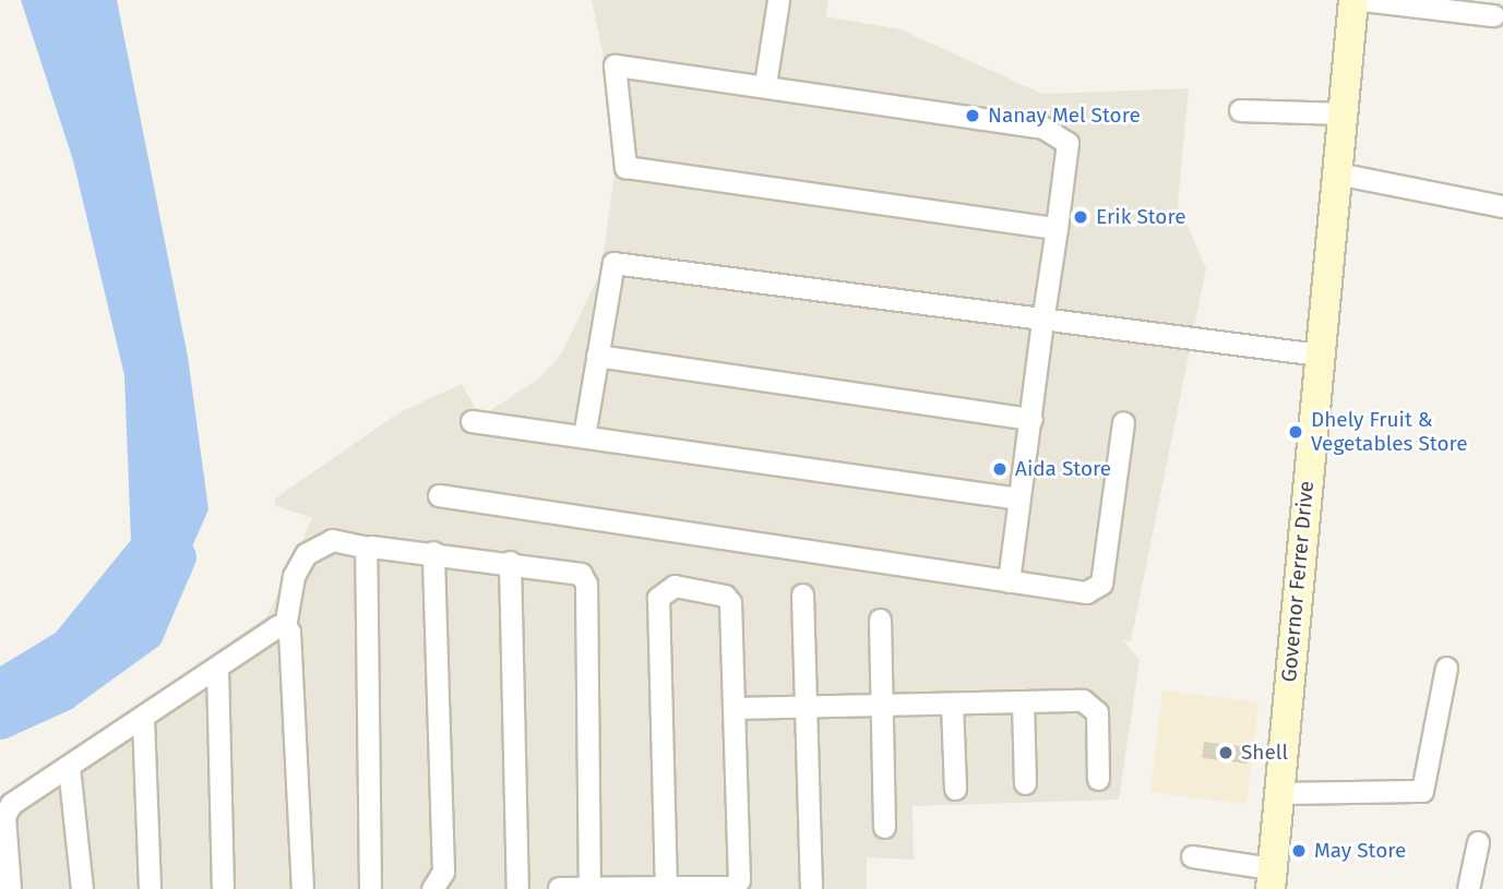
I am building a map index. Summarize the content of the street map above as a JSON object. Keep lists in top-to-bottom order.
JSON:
{
  "streets": {
    "main road": ["Governor Ferrer Drive"]
  },
  "places": [
    "Nanay Mel Store",
    "Erik Store",
    "Dhely Fruit & Vegetables Store",
    "Aida Store",
    "Shell",
    "May Store"
  ]
}
